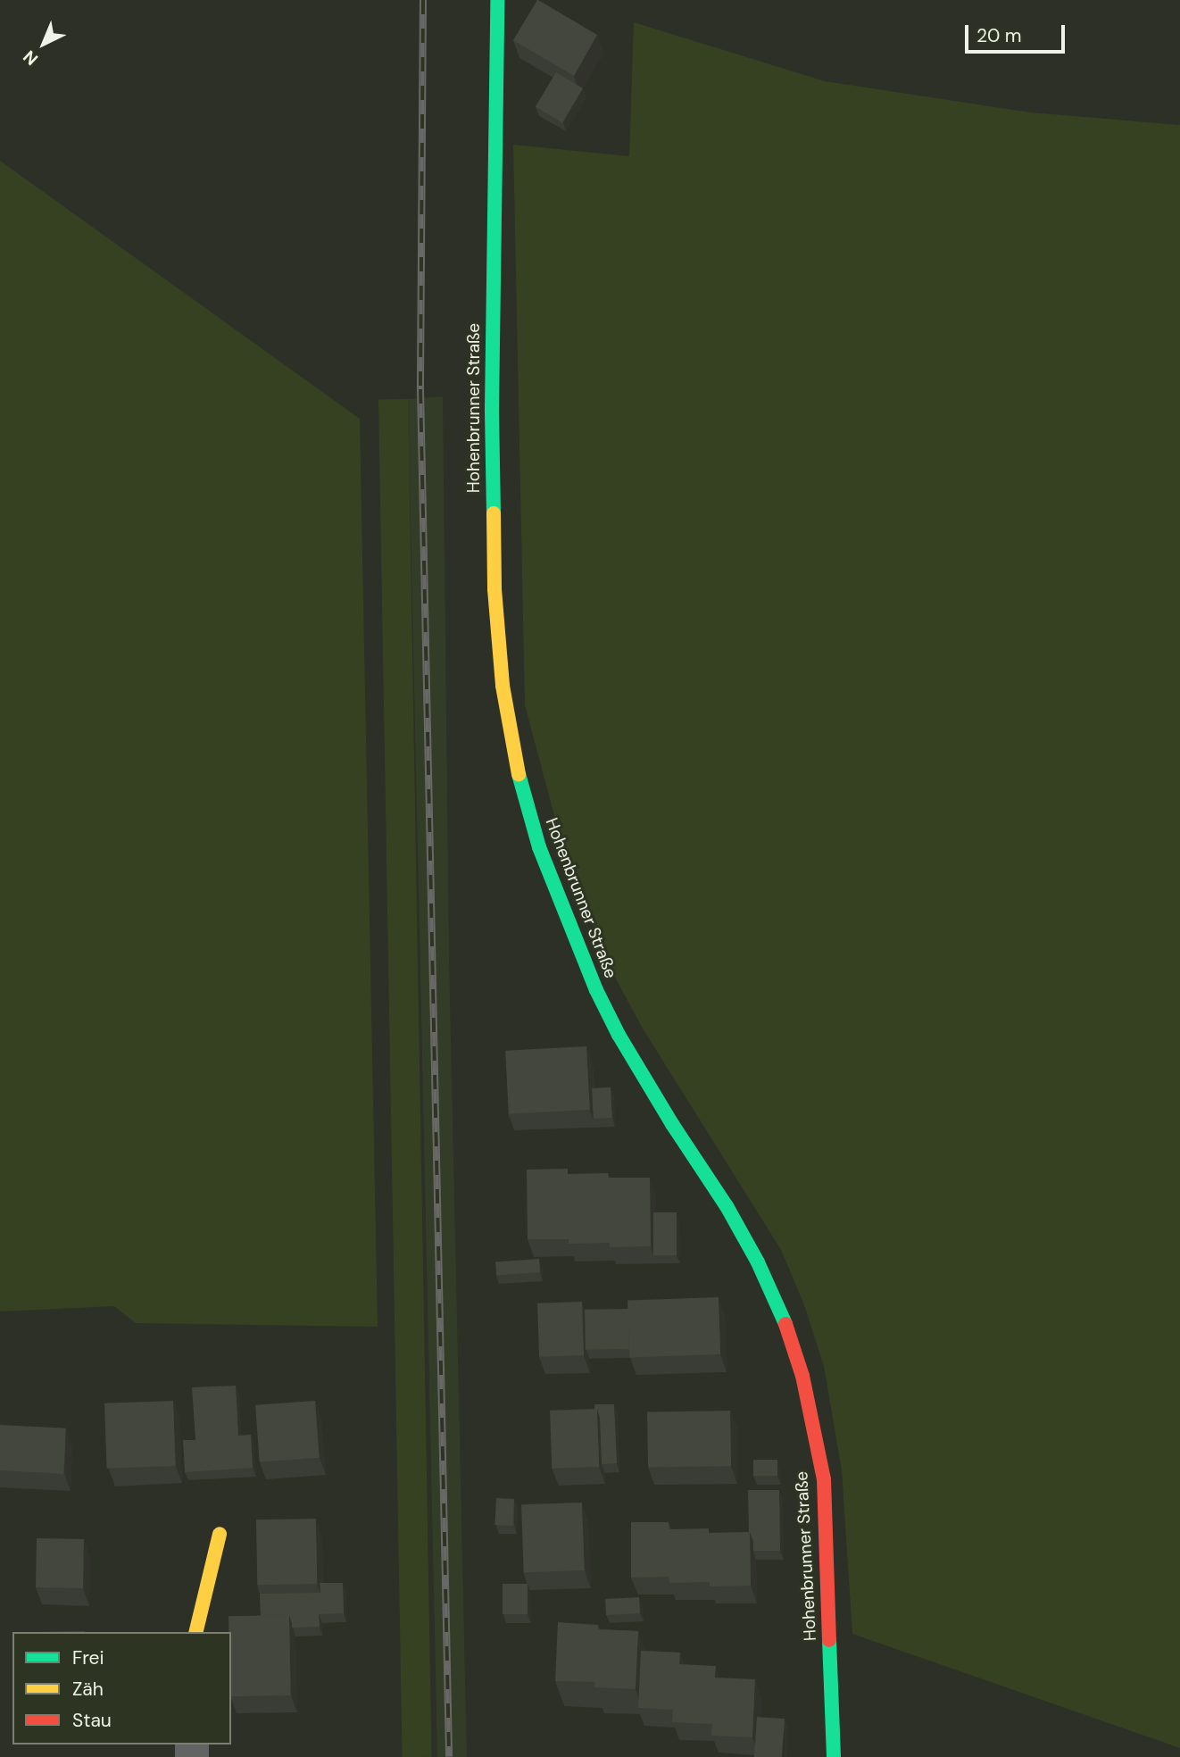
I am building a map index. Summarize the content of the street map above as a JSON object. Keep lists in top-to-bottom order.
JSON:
{
  "streets": {
    "street": ["Hohenbrunner Straße"]
  },
  "legend": ["Frei", "Zäh", "Stau"],
  "scale_bar": "20 m",
  "north": "bottom left"
}
